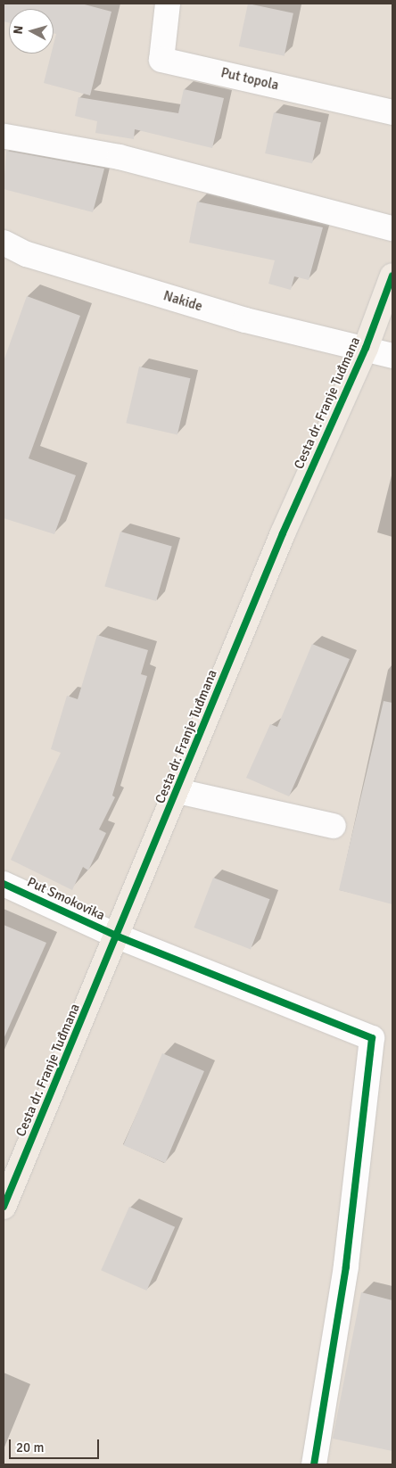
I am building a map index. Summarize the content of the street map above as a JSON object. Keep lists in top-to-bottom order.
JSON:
{
  "streets": {
    "main road": ["Cesta dr. Franje Tuđmana"],
    "street": ["Put topola", "Nakide", "Put Smokovika"]
  },
  "crossings": [
    ["Nakide", "Cesta dr. Franje Tuđmana"],
    ["Cesta dr. Franje Tuđmana", "Put Smokovika"]
  ],
  "scale_bar": "20 m",
  "north": "left"
}
